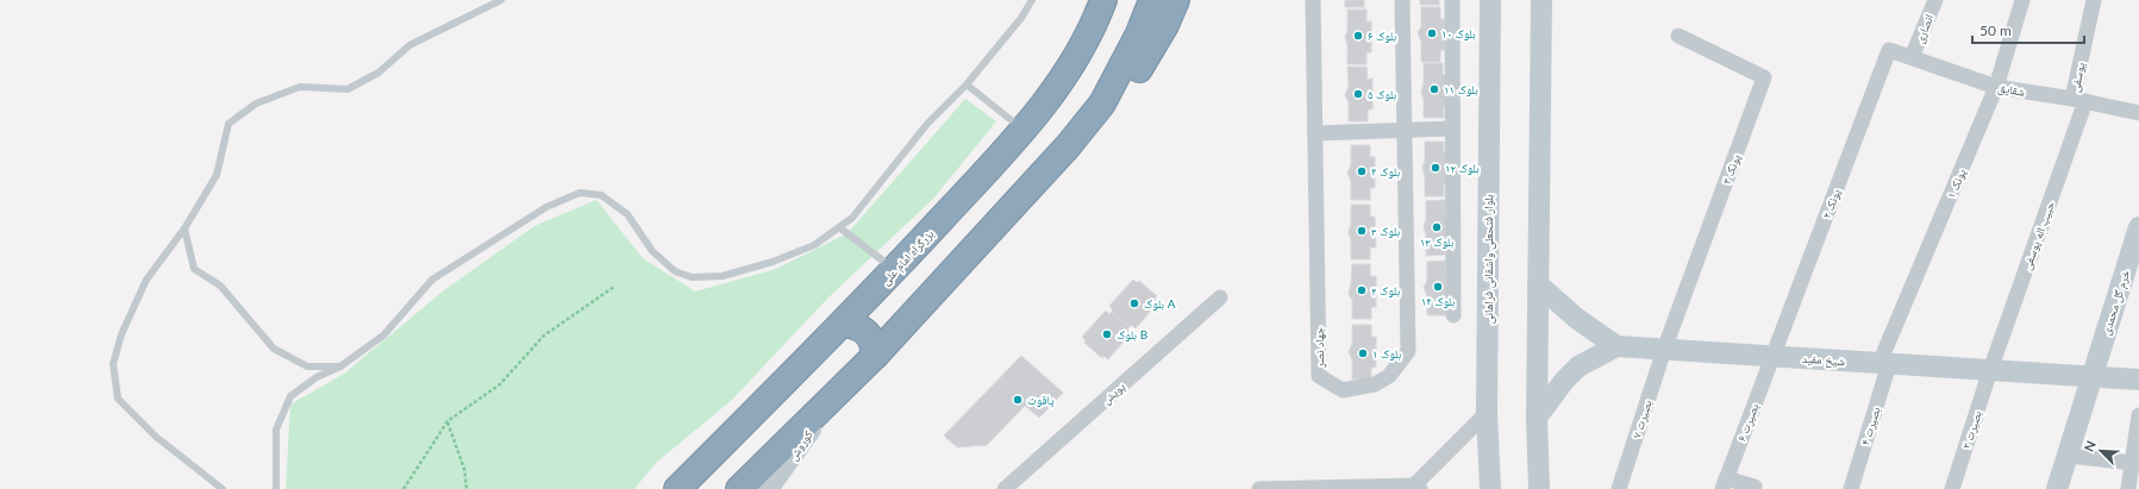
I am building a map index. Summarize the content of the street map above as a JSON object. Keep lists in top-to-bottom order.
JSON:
{
  "streets": {
    "highway": ["بزرگراه امام علی"],
    "main road": [
      "بلوار فتحعلی واشقانی فراهانی",
      "خرم گل محمدی",
      "شیخ مفید",
      "کوروش"
    ],
    "street": [
      "انصاری",
      "یوسفی",
      "شقایق",
      "پونک ۳",
      "پونک ۱",
      "پونک ۲",
      "حبیب اله یوسفی",
      "جهاد نصر",
      "پویش",
      "بصیرت ۷",
      "بصیرت ۶",
      "بصیرت ۴",
      "بصیرت ۲"
    ]
  },
  "crossings": [
    ["انصاری", "شقایق"],
    ["یوسفی", "شقایق"],
    ["یوسفی", "حبیب اله یوسفی"],
    ["شقایق", "پونک ۱"],
    ["شقایق", "پونک ۲"],
    ["شقایق", "حبیب اله یوسفی"],
    ["پونک ۳", "شیخ مفید"],
    ["پونک ۳", "بصیرت ۷"],
    ["پونک ۱", "شیخ مفید"],
    ["پونک ۱", "بصیرت ۴"],
    ["پونک ۲", "شیخ مفید"],
    ["پونک ۲", "بصیرت ۶"],
    ["حبیب اله یوسفی", "شیخ مفید"],
    ["حبیب اله یوسفی", "بصیرت ۲"],
    ["خرم گل محمدی", "شیخ مفید"],
    ["شیخ مفید", "بصیرت ۷"],
    ["شیخ مفید", "بصیرت ۶"],
    ["شیخ مفید", "بصیرت ۴"],
    ["شیخ مفید", "بصیرت ۲"]
  ],
  "places": [
    "بلوک ۱۰",
    "بلوک ۶",
    "بلوک ۱۱",
    "بلوک ۵",
    "بلوک ۱۲",
    "بلوک ۴",
    "بلوک ۱۳",
    "بلوک ۳",
    "بلوک ۱۴",
    "بلوک ۲",
    "بلوک A",
    "بلوک B",
    "بلوک ۱",
    "یاقوت"
  ],
  "scale_bar": "50 m",
  "north": "top left"
}
